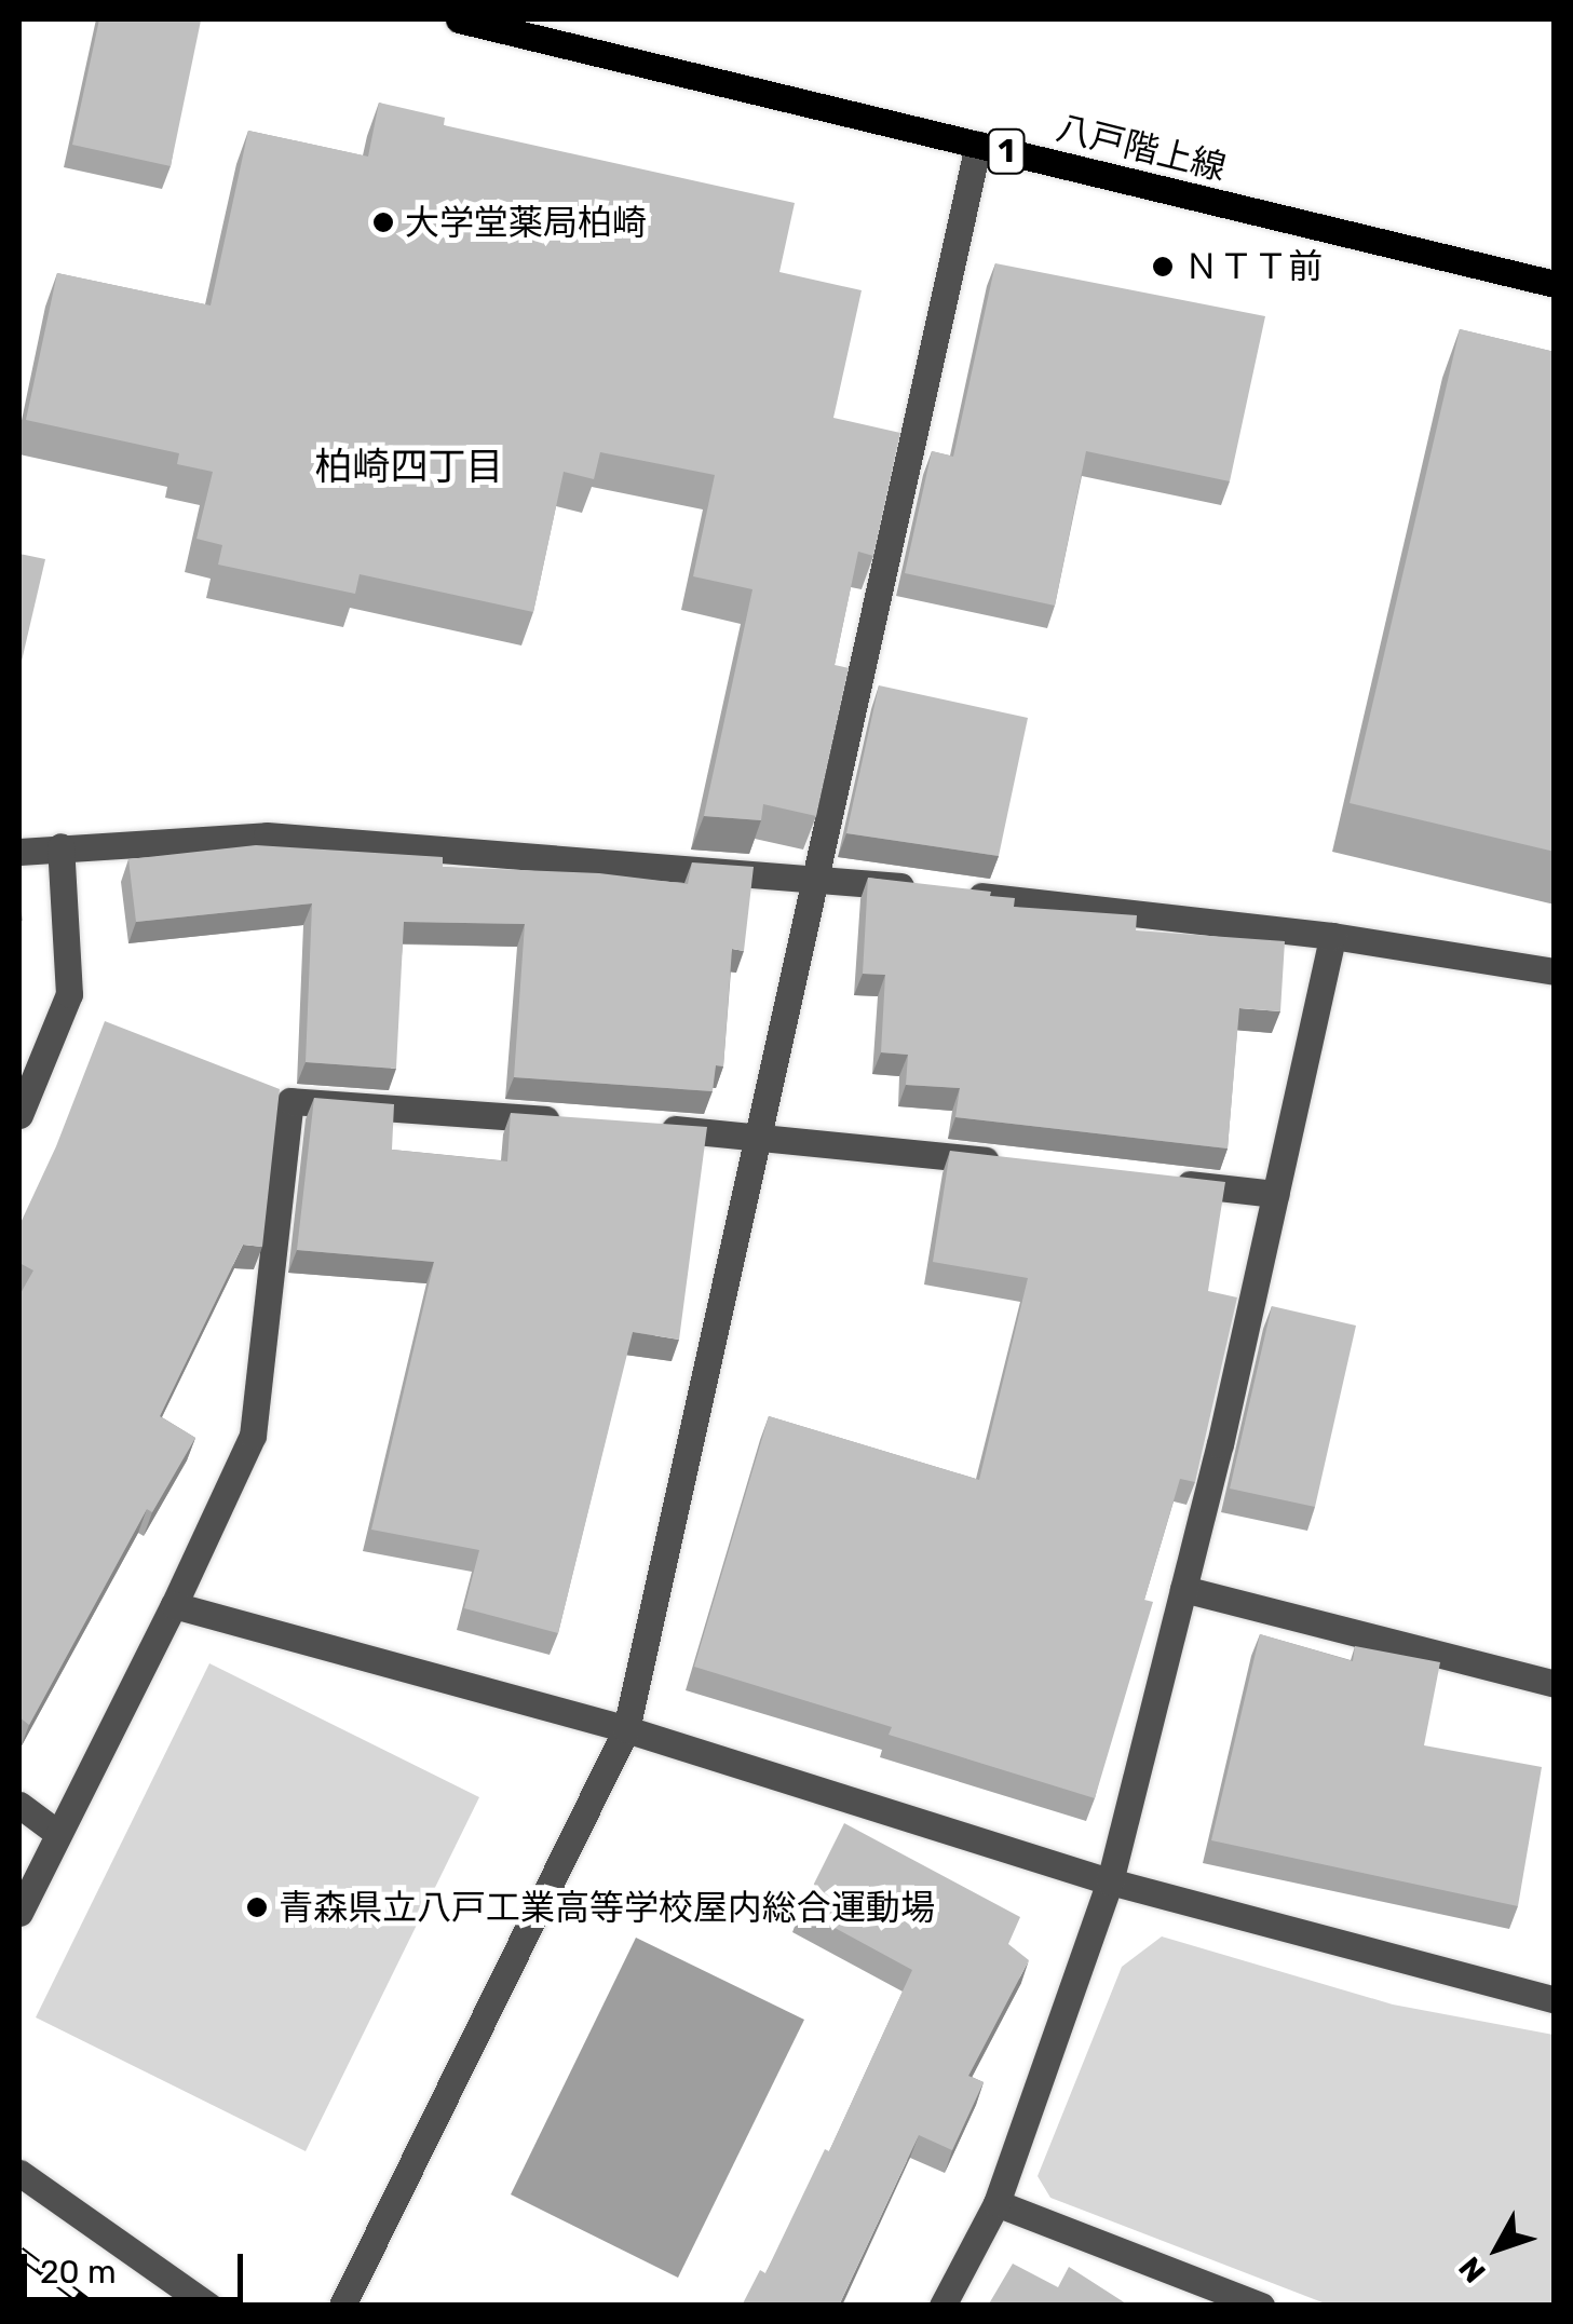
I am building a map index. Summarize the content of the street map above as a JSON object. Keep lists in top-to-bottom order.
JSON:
{
  "streets": {
    "main road": ["八戸階上線", "1"]
  },
  "districts": ["柏崎四丁目"],
  "places": ["大学堂薬局柏崎", "ＮＴＴ前", "青森県立八戸工業高等学校屋内総合運動場"],
  "scale_bar": "20 m",
  "north": "bottom left"
}
